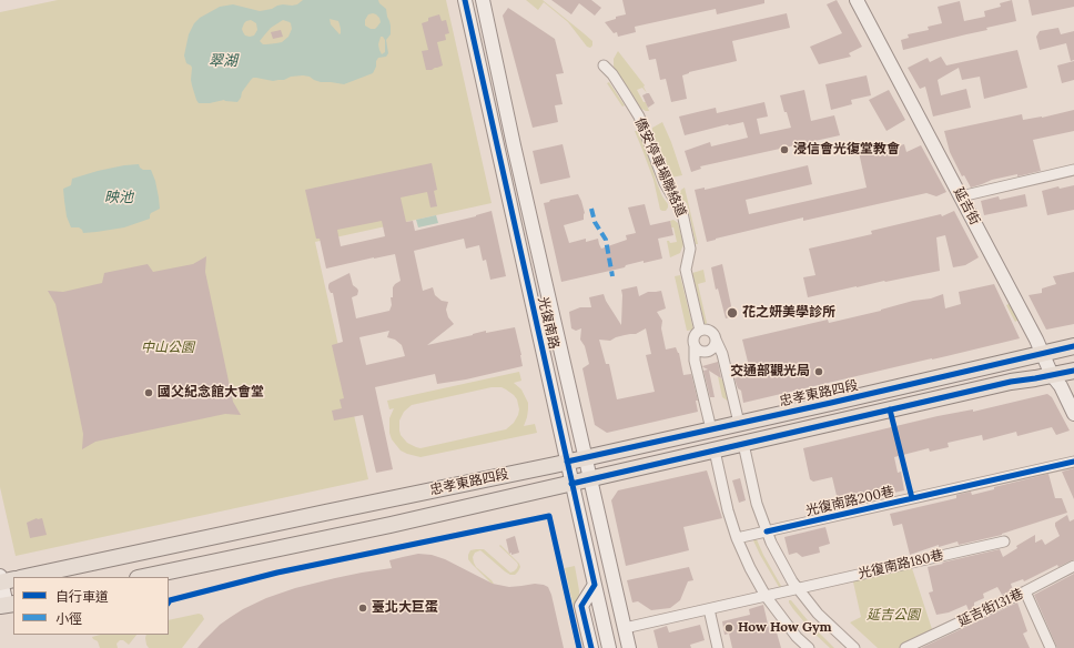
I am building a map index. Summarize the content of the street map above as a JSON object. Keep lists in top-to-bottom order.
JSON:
{
  "streets": {
    "main road": ["延吉街", "光復南路", "忠孝東路四段"],
    "street": [
      "僑安停車場聯絡道",
      "光復南路200巷",
      "光復南路180巷",
      "延吉街131巷"
    ]
  },
  "crossings": [
    ["延吉街", "忠孝東路四段"],
    ["光復南路", "忠孝東路四段"]
  ],
  "water": ["翠湖", "映池"],
  "parks": ["中山公園", "延吉公園"],
  "places": [
    "浸信會光復堂教會",
    "花之妍美學診所",
    "交通部觀光局",
    "國父紀念館大會堂",
    "臺北大巨蛋",
    "How How Gym"
  ],
  "legend": ["自行車道", "小徑"]
}
